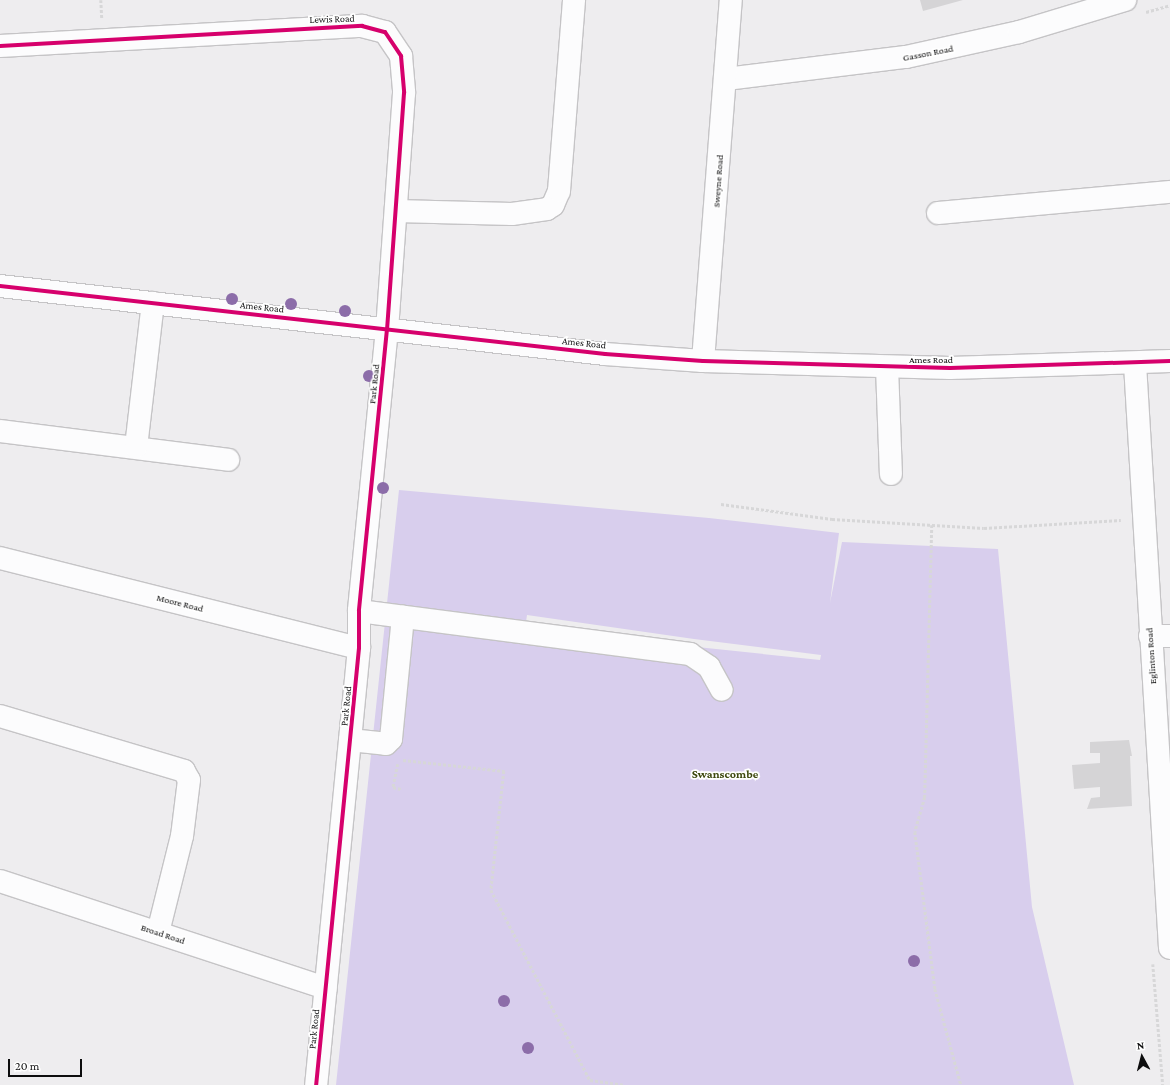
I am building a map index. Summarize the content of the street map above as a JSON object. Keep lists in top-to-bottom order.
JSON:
{
  "streets": {
    "street": [
      "Lewis Road",
      "Gasson Road",
      "Sweyne Road",
      "Ames Road",
      "Park Road",
      "Moore Road",
      "Eglinton Road",
      "Broad Road"
    ]
  },
  "crossings": [
    ["Lewis Road", "Ames Road"],
    ["Lewis Road", "Park Road"],
    ["Gasson Road", "Sweyne Road"],
    ["Sweyne Road", "Ames Road"],
    ["Ames Road", "Park Road"],
    ["Ames Road", "Eglinton Road"],
    ["Park Road", "Moore Road"],
    ["Park Road", "Broad Road"]
  ],
  "districts": ["Swanscombe"],
  "scale_bar": "20 m",
  "north": "top"
}
